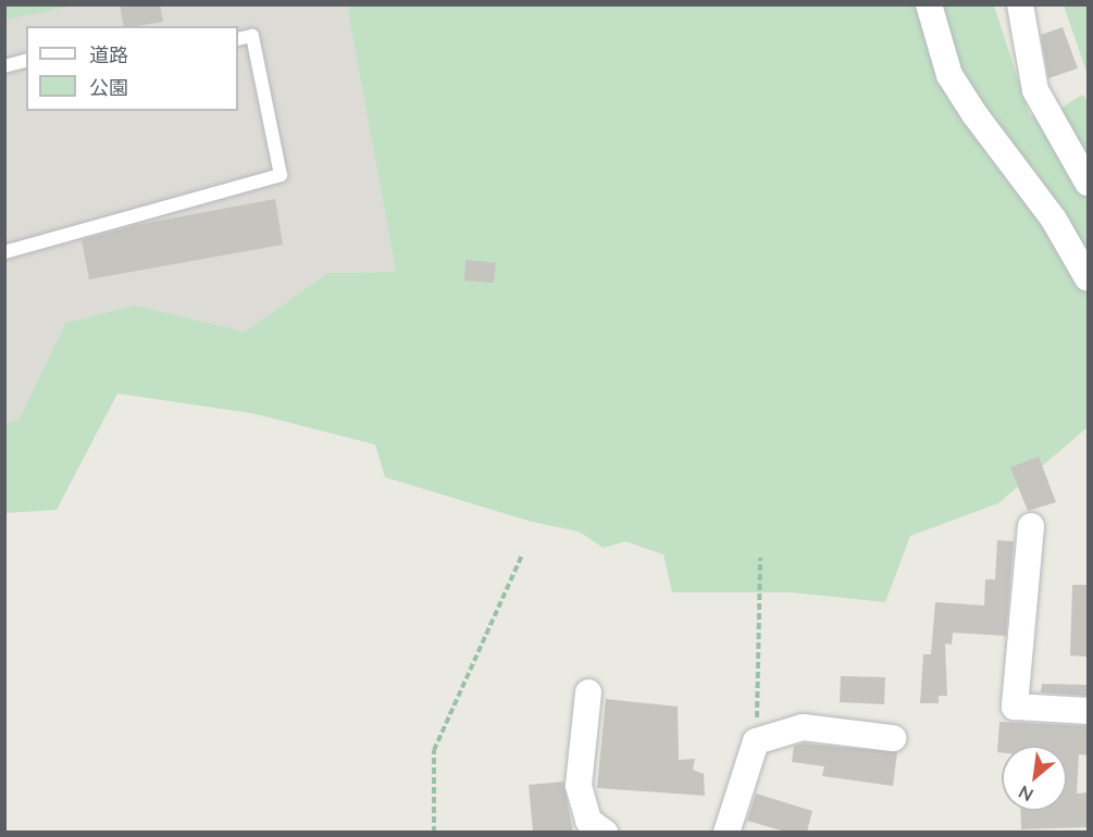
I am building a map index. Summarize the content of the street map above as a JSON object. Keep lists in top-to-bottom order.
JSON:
{
  "legend": ["道路", "公園"],
  "north": "bottom left"
}
